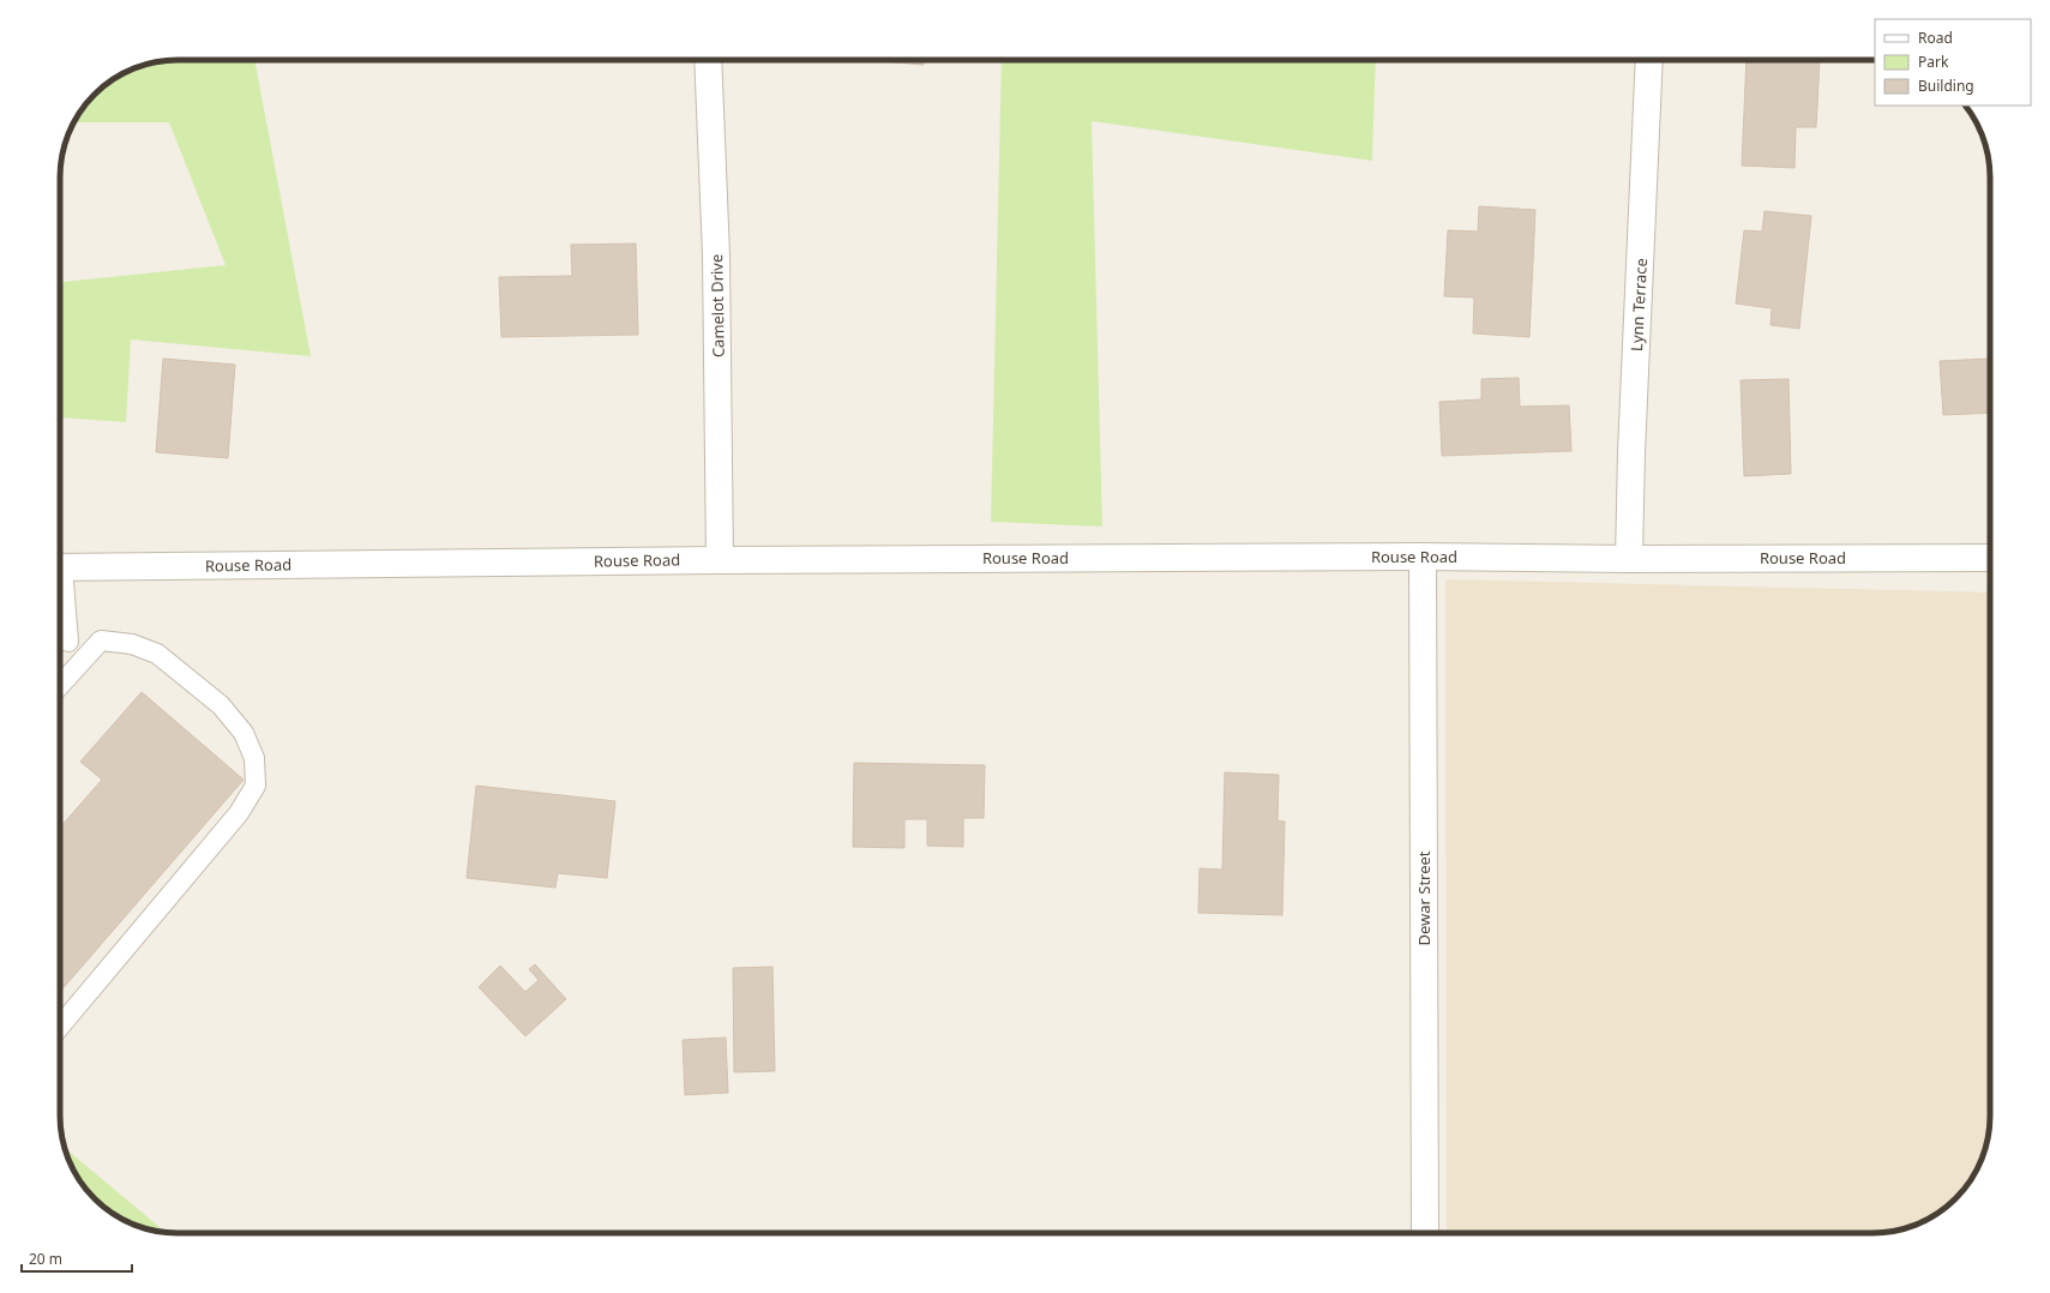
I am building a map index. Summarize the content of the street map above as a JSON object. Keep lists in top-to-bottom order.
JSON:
{
  "streets": {
    "street": [
      "Lynn Terrace",
      "Camelot Drive",
      "Rouse Road",
      "Dewar Street"
    ]
  },
  "crossings": [
    ["Lynn Terrace", "Rouse Road"],
    ["Camelot Drive", "Rouse Road"],
    ["Rouse Road", "Dewar Street"]
  ],
  "legend": ["Road", "Park", "Building"],
  "scale_bar": "20 m"
}
